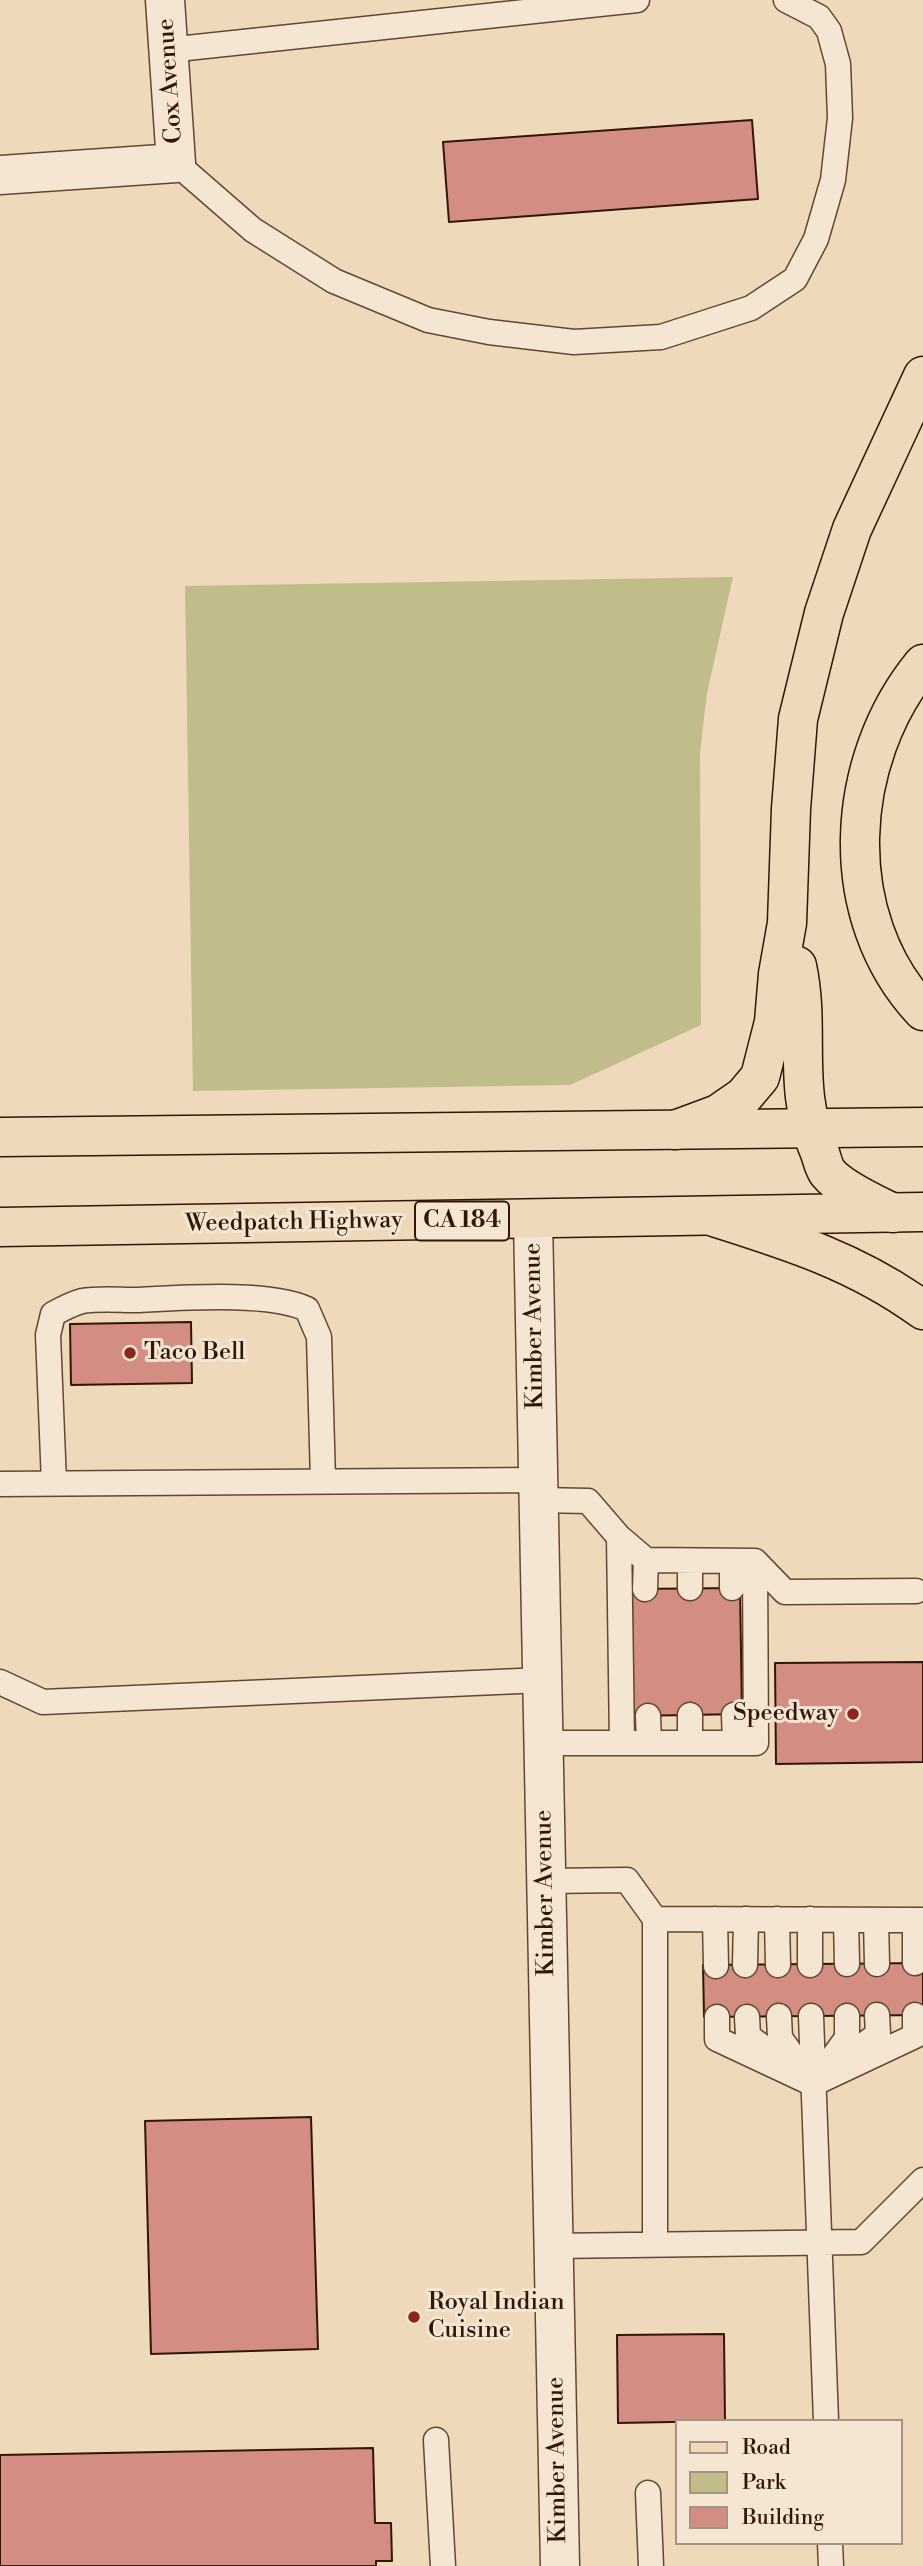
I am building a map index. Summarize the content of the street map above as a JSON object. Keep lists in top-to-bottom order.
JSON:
{
  "streets": {
    "main road": ["CA 184", "Weedpatch Highway"],
    "street": ["Cox Avenue", "Kimber Avenue"]
  },
  "crossings": [
    ["Weedpatch Highway", "Kimber Avenue"]
  ],
  "places": ["Taco Bell", "Speedway", "Royal Indian Cuisine"],
  "legend": ["Road", "Park", "Building"]
}
